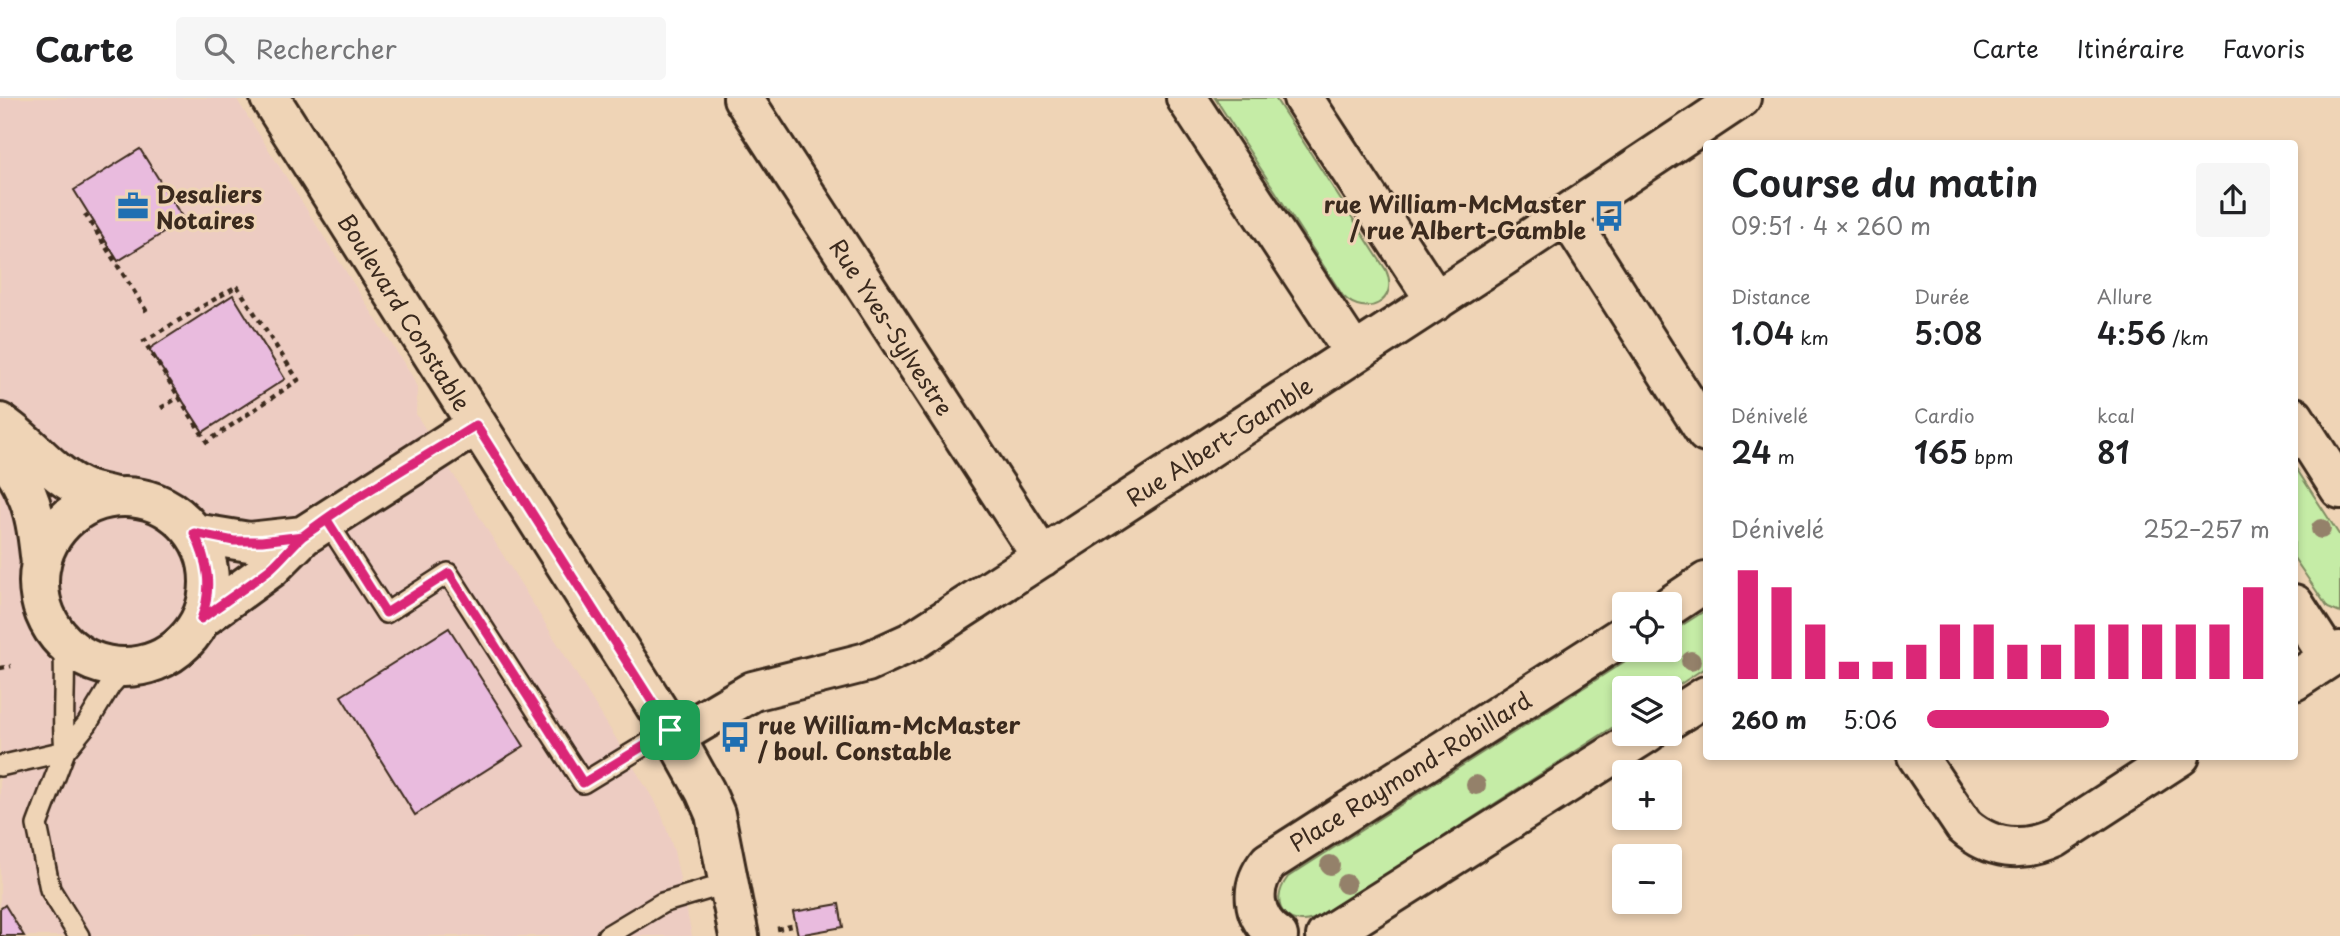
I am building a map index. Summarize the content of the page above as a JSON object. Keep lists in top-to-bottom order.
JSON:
{
  "streets": {
    "street": [
      "Boulevard Constable",
      "Rue Yves-Sylvestre",
      "Rue Albert-Gamble",
      "Place Raymond-Robillard"
    ]
  },
  "crossings": [
    ["Boulevard Constable", "Rue Albert-Gamble"],
    ["Rue Yves-Sylvestre", "Rue Albert-Gamble"]
  ],
  "places": {
    "office": ["Desaliers Notaires"],
    "bus stop": ["rue William-McMaster / rue Albert-Gamble", "rue William-McMaster / boul. Constable"]
  },
  "page": {
    "header": "Carte",
    "search": "Rechercher",
    "nav": ["Carte", "Itinéraire", "Favoris"],
    "heading": ["Course du matin", "09:51 · 4 × 260 m"],
    "stats": [
      ["Distance", "1.04 km"],
      ["Durée", "5:08"],
      ["Allure", "4:56 /km"],
      ["Dénivelé", "24 m"],
      ["Cardio", "165 bpm"],
      ["kcal", "81"]
    ],
    "chart": ["Dénivelé", "252–257 m"],
    "map_buttons": ["+", "−"],
    "list": [
      {
        "name": "260 m",
        "note": "5:06"
      }
    ]
  }
}
